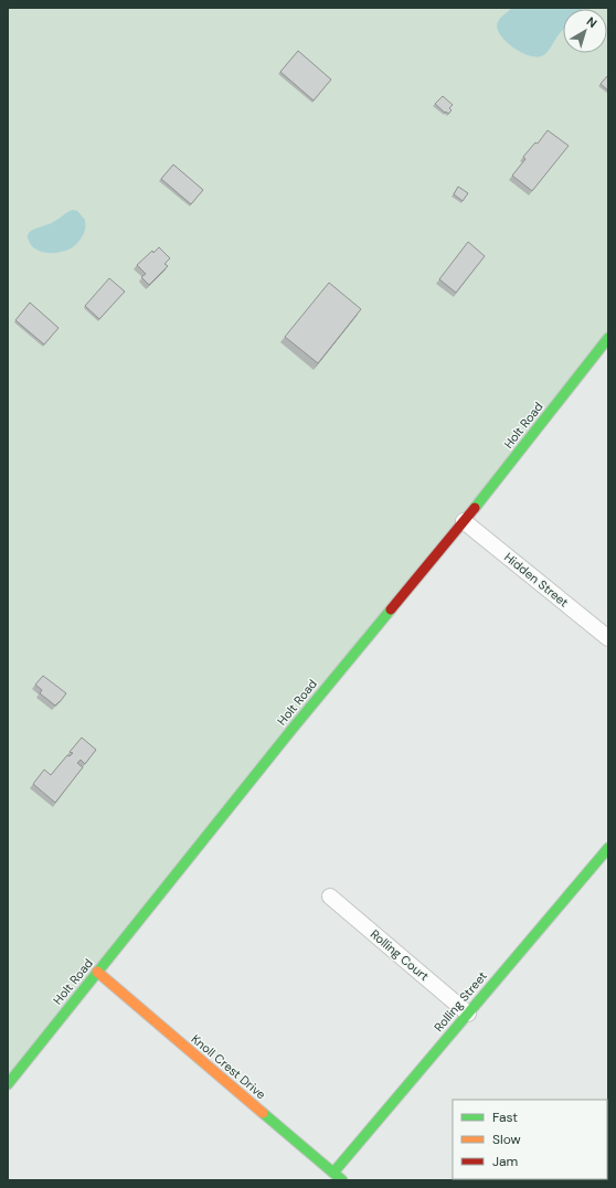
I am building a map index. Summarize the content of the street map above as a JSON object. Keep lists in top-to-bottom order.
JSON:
{
  "streets": {
    "main road": ["Holt Road", "Rolling Street", "Knoll Crest Drive"],
    "street": ["Hidden Street", "Rolling Court"]
  },
  "crossings": [
    ["Holt Road", "Hidden Street"],
    ["Holt Road", "Knoll Crest Drive"],
    ["Rolling Court", "Rolling Street"],
    ["Rolling Street", "Knoll Crest Drive"]
  ],
  "legend": ["Fast", "Slow", "Jam"],
  "north": "top right"
}
